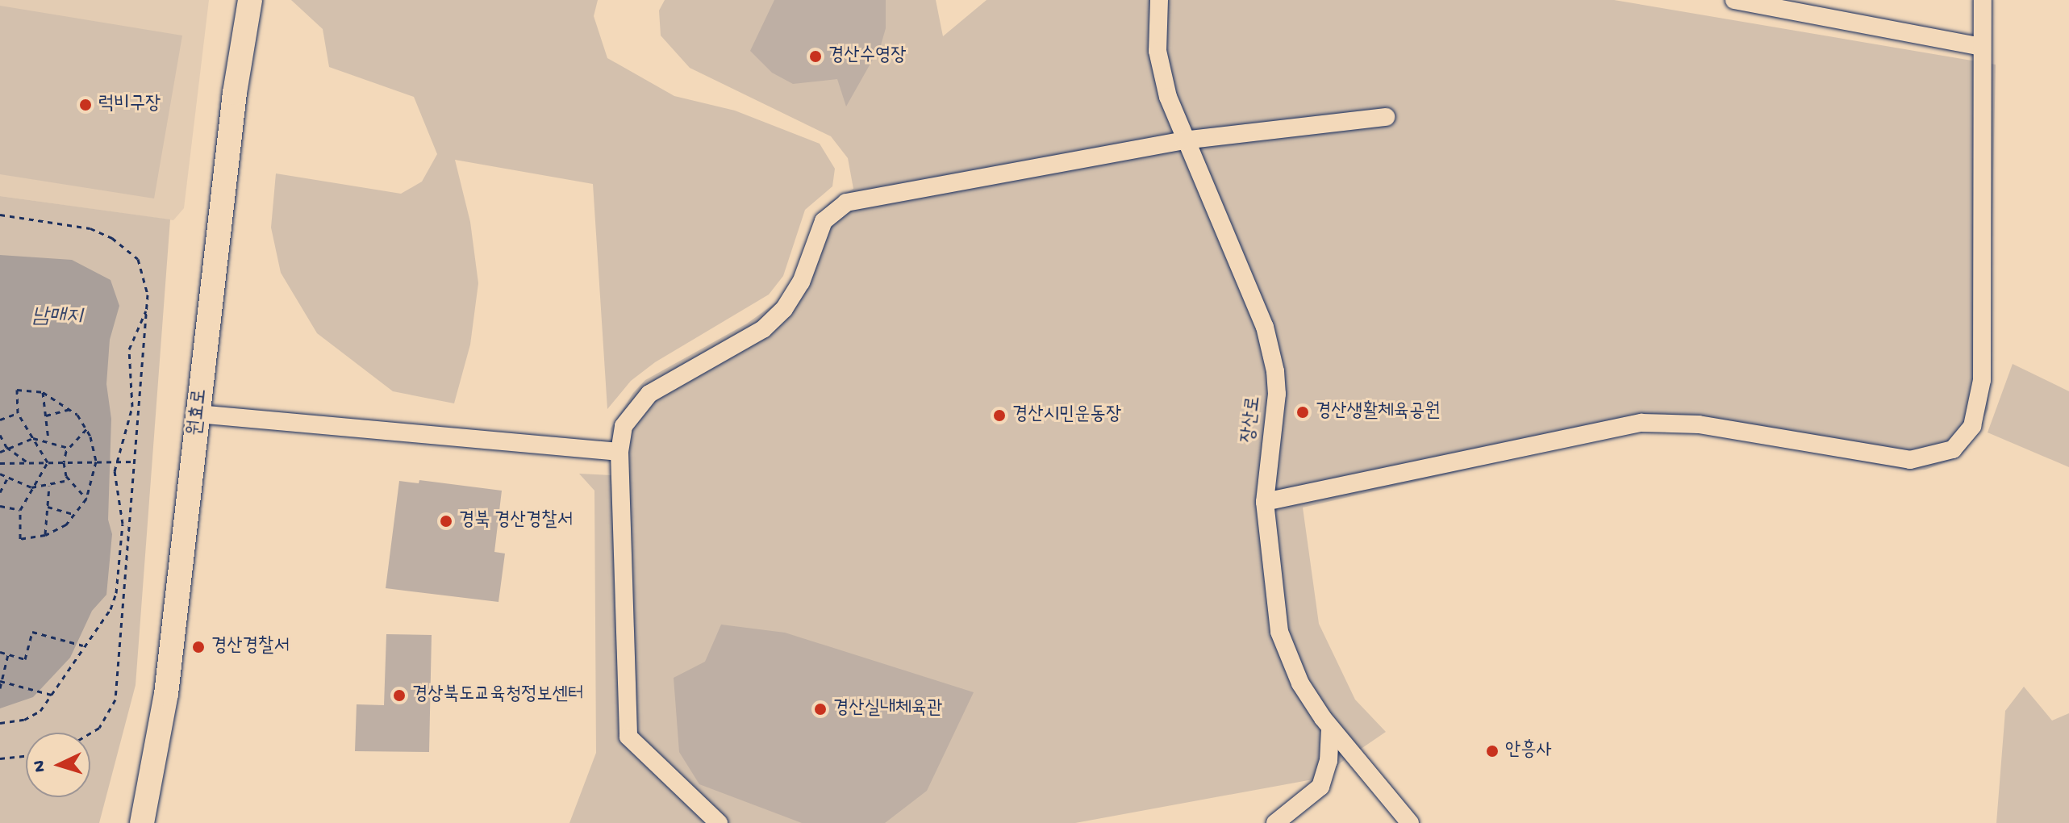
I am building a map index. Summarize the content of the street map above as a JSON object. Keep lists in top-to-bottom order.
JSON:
{
  "streets": {
    "main road": ["원효로"],
    "street": ["장산로"]
  },
  "water": ["남매지"],
  "places": [
    "경산수영장",
    "럭비구장",
    "경산생활체육공원",
    "경산시민운동장",
    "경북 경산경찰서",
    "경산경찰서",
    "경상북도교육청정보센터",
    "경산실내체육관",
    "안흥사"
  ],
  "north": "left"
}
